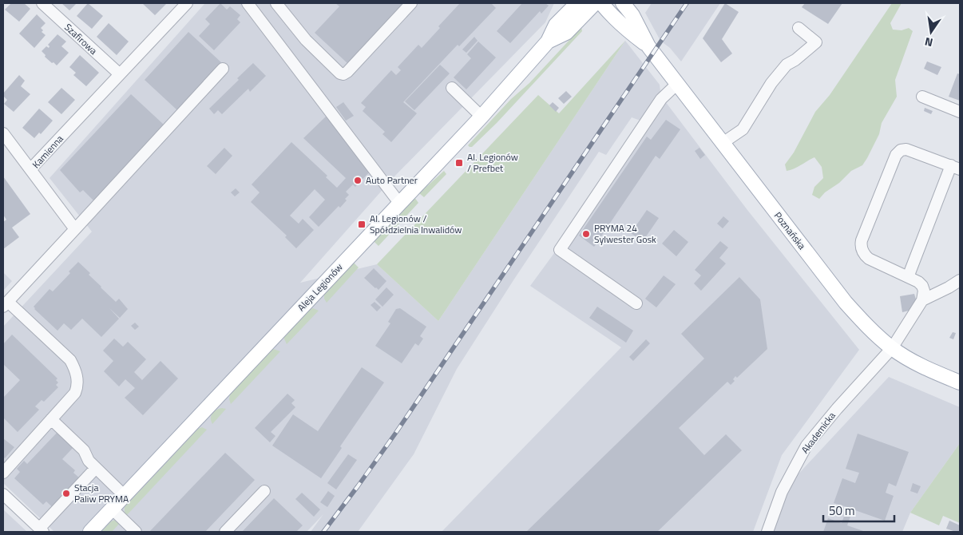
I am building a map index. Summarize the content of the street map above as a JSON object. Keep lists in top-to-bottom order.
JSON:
{
  "streets": {
    "main road": ["Poznańska", "Aleja Legionów"],
    "street": ["Szafirowa", "Kamienna", "Akademicka"]
  },
  "crossings": [
    ["Szafirowa", "Kamienna"],
    ["Poznańska", "Akademicka"]
  ],
  "places": {
    "transit": ["Al. Legionów / Prefbet", "Al. Legionów / Spółdzielnia Inwalidów"],
    "other": ["Auto Partner", "PRYMA 24 Sylwester Gosk", "Stacja Paliw PRYMA"]
  },
  "scale_bar": "50 m",
  "north": "bottom"
}
